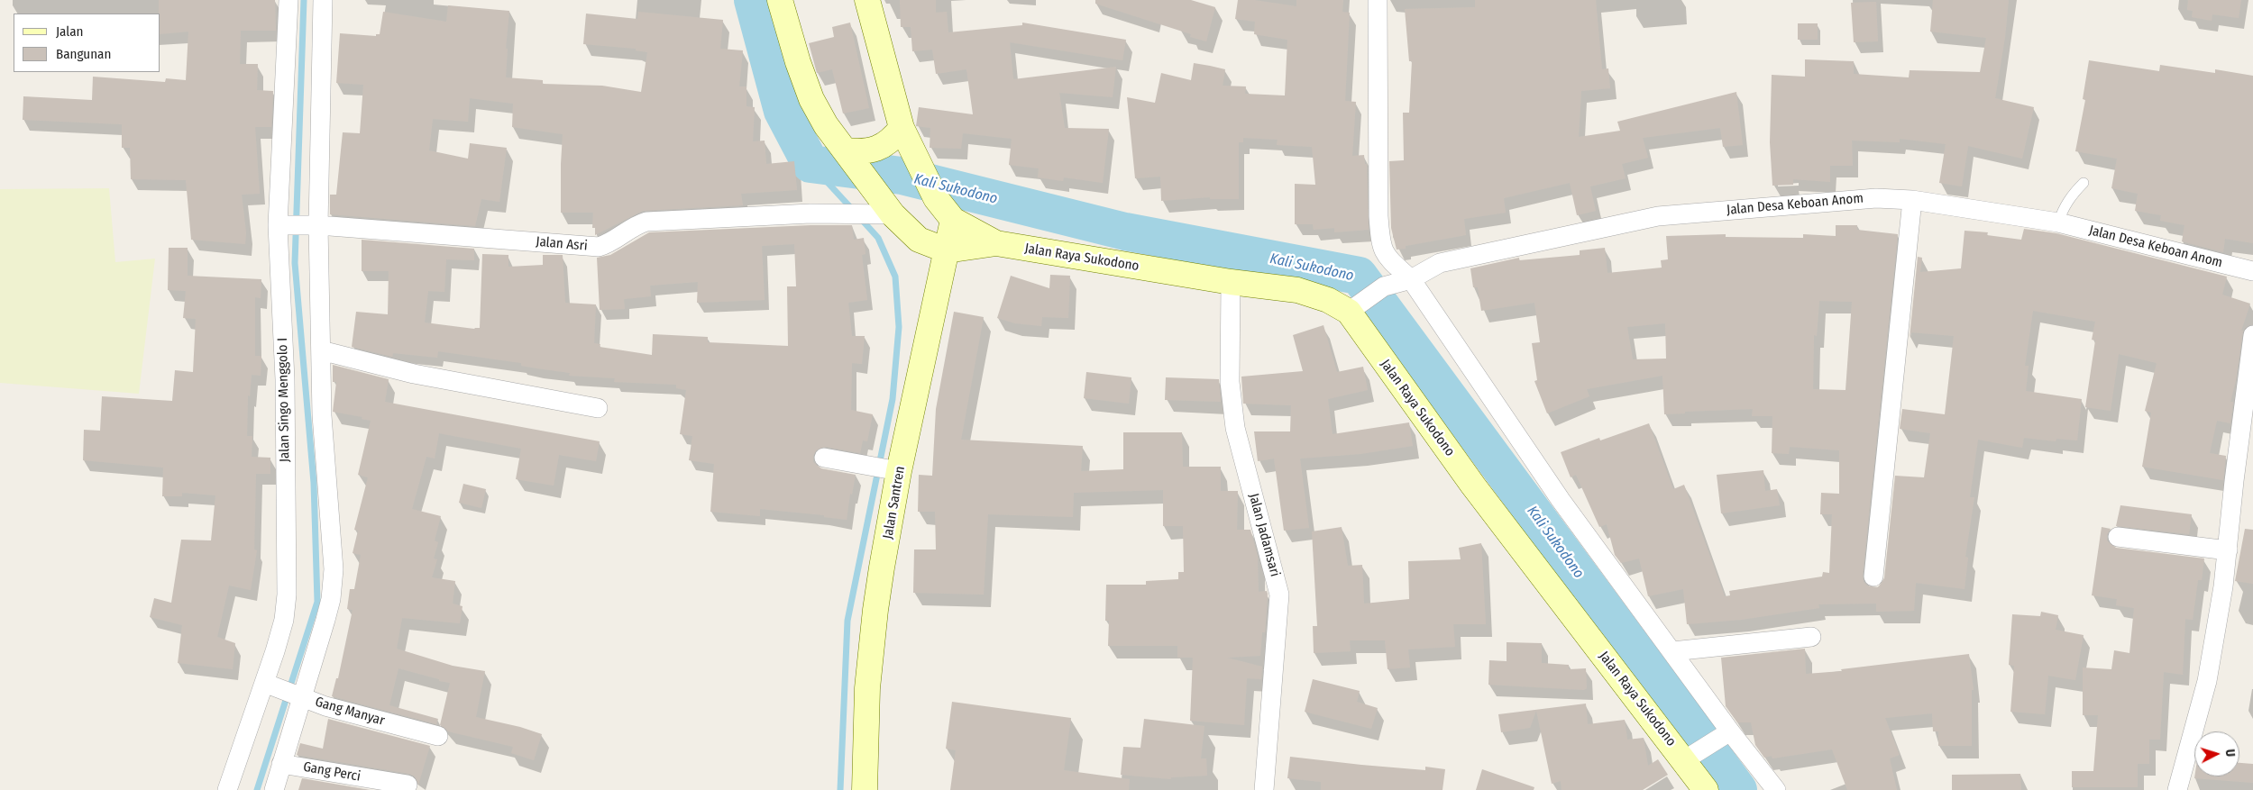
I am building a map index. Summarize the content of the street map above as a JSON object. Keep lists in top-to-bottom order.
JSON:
{
  "streets": {
    "main road": ["Jalan Raya Sukodono", "Jalan Santren"],
    "street": [
      "Jalan Desa Keboan Anom",
      "Jalan Asri",
      "Jalan Singo Menggolo I",
      "Jalan Jadamsari",
      "Gang Manyar",
      "Gang Perci"
    ]
  },
  "crossings": [
    ["Jalan Desa Keboan Anom", "Jalan Raya Sukodono"],
    ["Jalan Asri", "Jalan Raya Sukodono"],
    ["Jalan Asri", "Jalan Singo Menggolo I"],
    ["Jalan Raya Sukodono", "Jalan Santren"],
    ["Jalan Raya Sukodono", "Jalan Jadamsari"],
    ["Jalan Singo Menggolo I", "Gang Manyar"]
  ],
  "water": ["Kali Sukodono"],
  "legend": ["Jalan", "Bangunan"],
  "north": "right"
}
